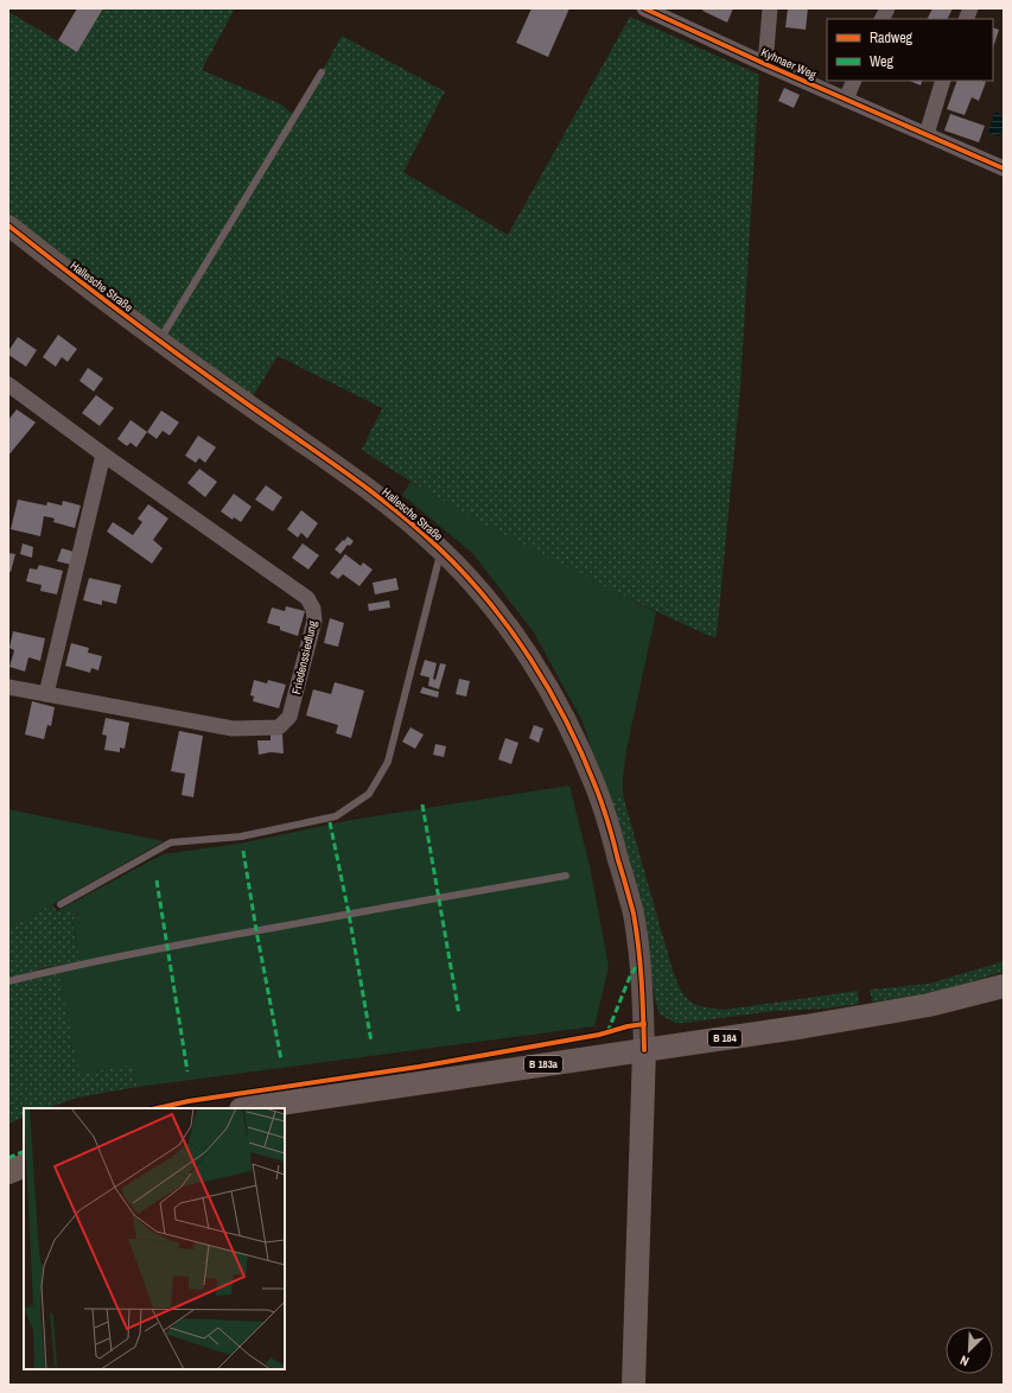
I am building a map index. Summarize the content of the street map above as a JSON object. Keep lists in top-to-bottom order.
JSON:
{
  "streets": {
    "main road": ["B 184", "B 183a"],
    "street": ["Kyhnaer Weg", "Hallesche Straße", "Friedenssiedlung"]
  },
  "crossings": [
    ["Hallesche Straße", "B 184"],
    ["Hallesche Straße", "B 183a"],
    ["B 184", "B 183a"]
  ],
  "legend": ["Radweg", "Weg"],
  "north": "bottom left"
}
